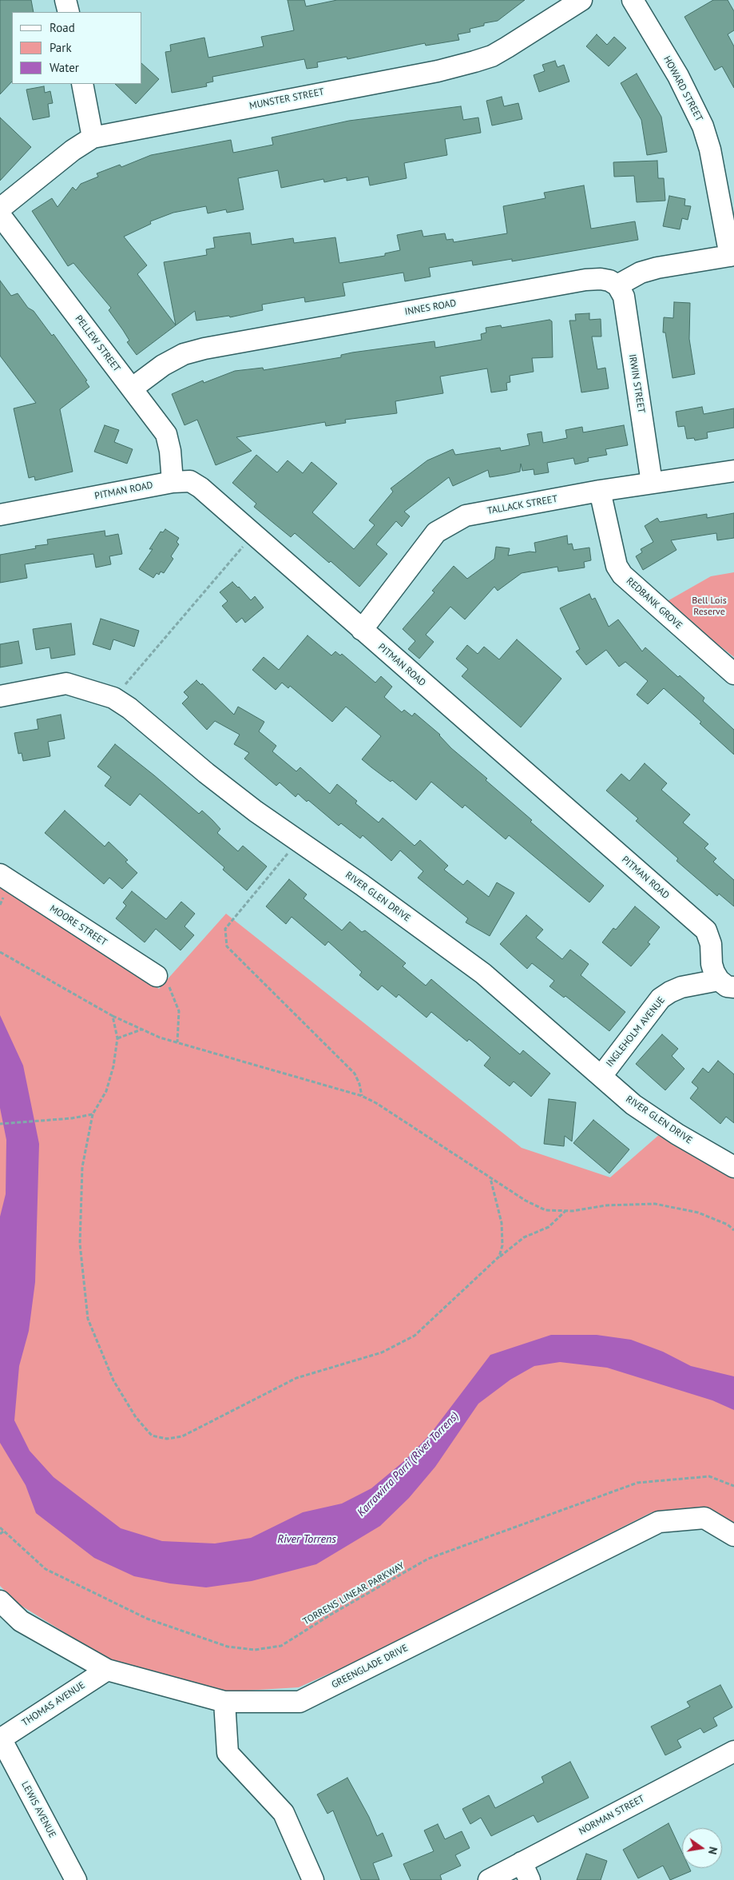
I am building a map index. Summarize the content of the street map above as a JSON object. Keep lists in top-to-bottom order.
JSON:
{
  "streets": {
    "street": [
      "HOWARD STREET",
      "MUNSTER STREET",
      "INNES ROAD",
      "PELLEW STREET",
      "IRWIN STREET",
      "PITMAN ROAD",
      "TALLACK STREET",
      "REDBANK GROVE",
      "RIVER GLEN DRIVE",
      "MOORE STREET",
      "INGLEHOLM AVENUE",
      "GREENGLADE DRIVE",
      "THOMAS AVENUE",
      "LEWIS AVENUE",
      "NORMAN STREET"
    ],
    "path": ["TORRENS LINEAR PARKWAY"]
  },
  "crossings": [
    ["INNES ROAD", "PELLEW STREET"],
    ["INNES ROAD", "IRWIN STREET"],
    ["PELLEW STREET", "PITMAN ROAD"],
    ["IRWIN STREET", "TALLACK STREET"],
    ["PITMAN ROAD", "TALLACK STREET"],
    ["PITMAN ROAD", "INGLEHOLM AVENUE"],
    ["TALLACK STREET", "REDBANK GROVE"],
    ["RIVER GLEN DRIVE", "INGLEHOLM AVENUE"],
    ["GREENGLADE DRIVE", "THOMAS AVENUE"],
    ["THOMAS AVENUE", "LEWIS AVENUE"]
  ],
  "water": ["Karrawirra Parri (River Torrens)", "River Torrens"],
  "parks": ["Bell Lois Reserve"],
  "legend": ["Road", "Park", "Water"],
  "north": "right"
}
